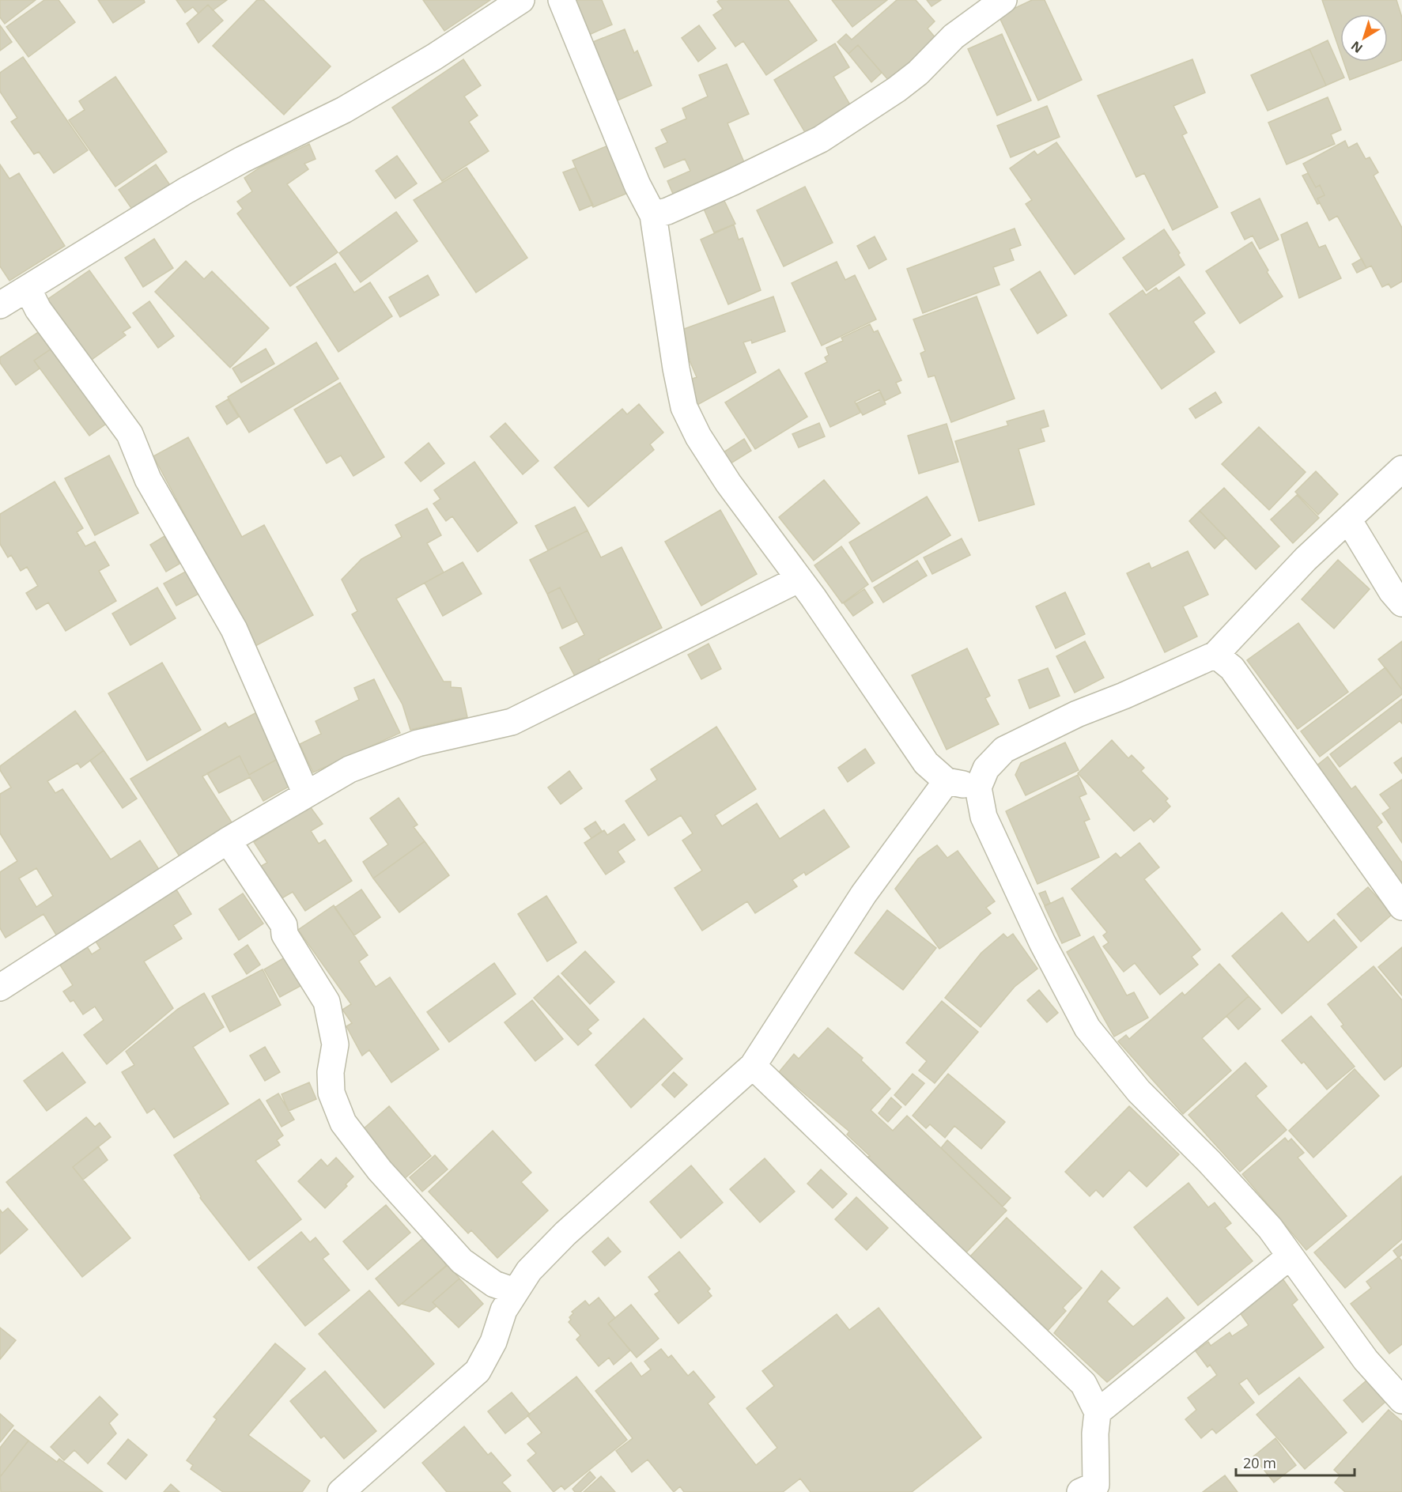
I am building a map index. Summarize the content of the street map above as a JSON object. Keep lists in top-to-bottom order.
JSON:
{
  "scale_bar": "20 m",
  "north": "bottom left"
}
